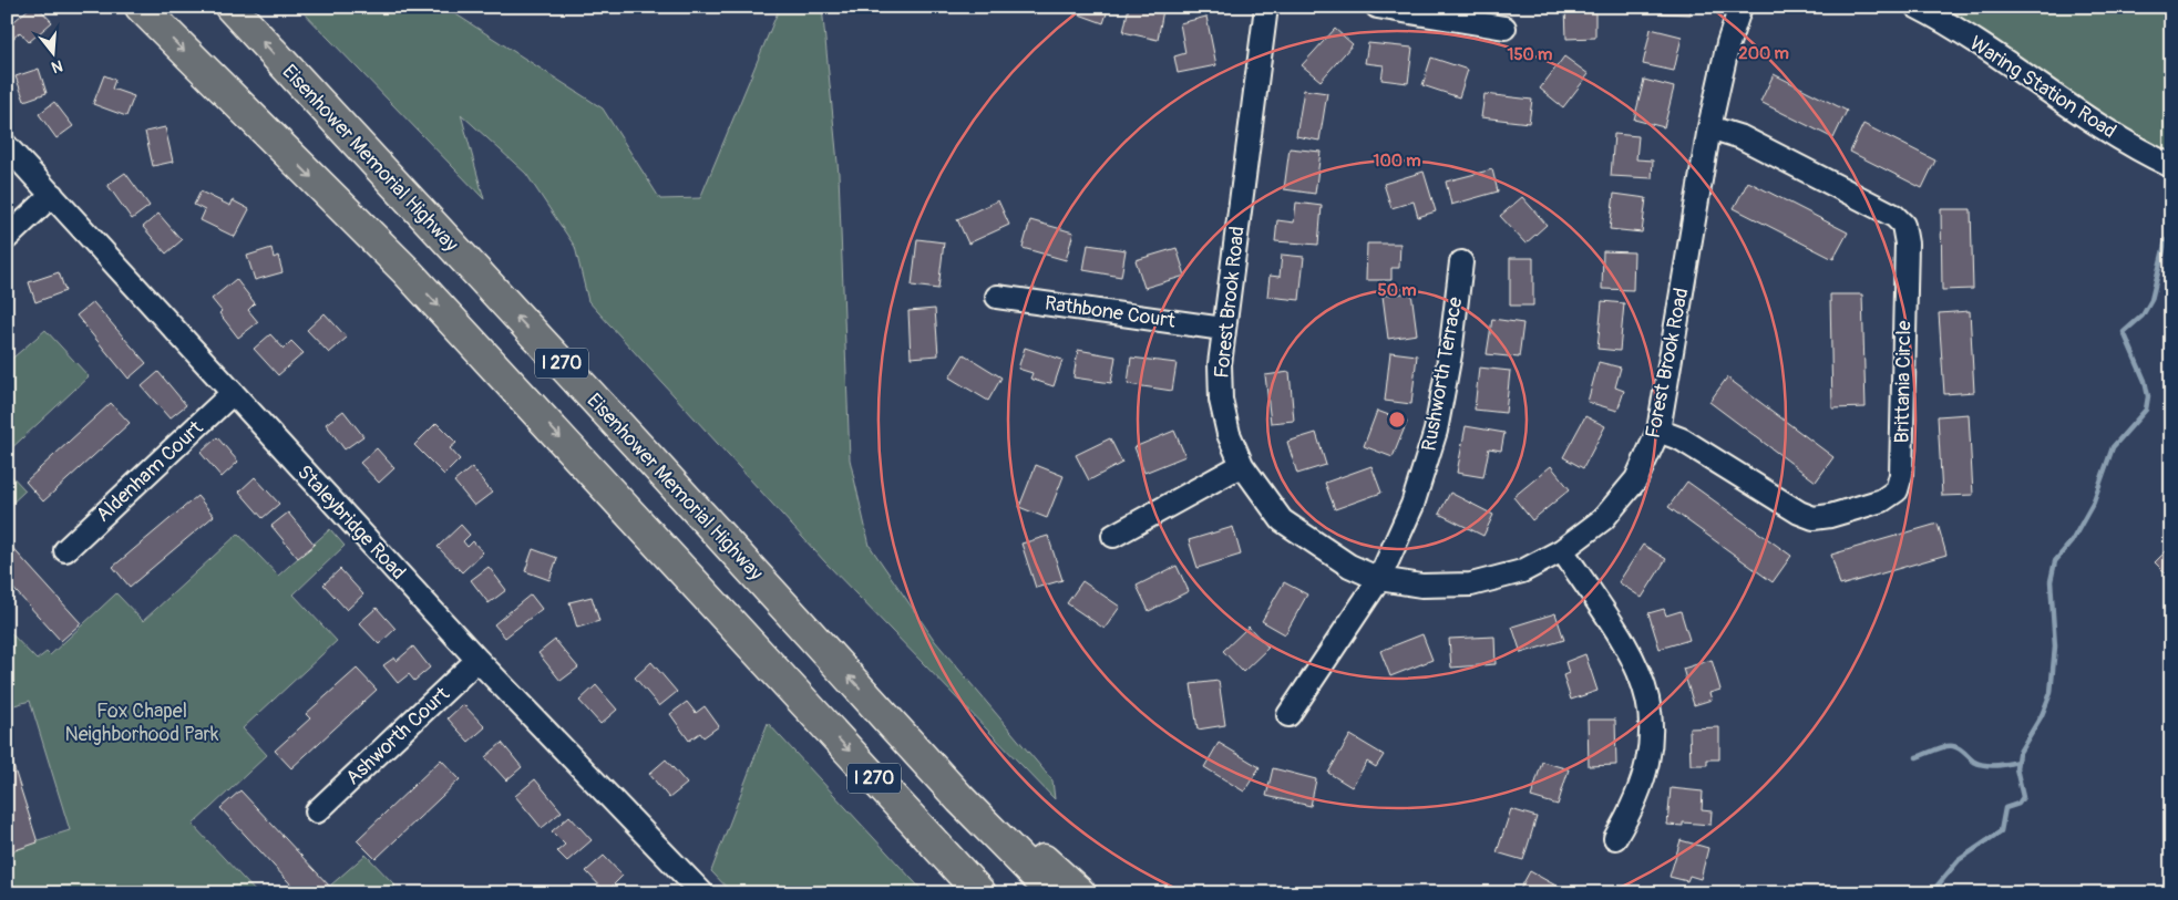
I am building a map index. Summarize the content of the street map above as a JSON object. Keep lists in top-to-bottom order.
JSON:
{
  "streets": {
    "highway": ["Eisenhower Memorial Highway", "I 270"],
    "street": [
      "Waring Station Road",
      "Forest Brook Road",
      "Rathbone Court",
      "Rushworth Terrace",
      "Brittania Circle",
      "Aldenham Court",
      "Staleybridge Road",
      "Ashworth Court"
    ]
  },
  "crossings": [
    ["Forest Brook Road", "Rathbone Court"],
    ["Forest Brook Road", "Rushworth Terrace"],
    ["Forest Brook Road", "Brittania Circle"],
    ["Aldenham Court", "Staleybridge Road"],
    ["Staleybridge Road", "Ashworth Court"]
  ],
  "parks": ["Fox Chapel Neighborhood Park"],
  "north": "bottom",
  "rings": [
    "200 m",
    "150 m",
    "100 m",
    "50 m"
  ]
}
